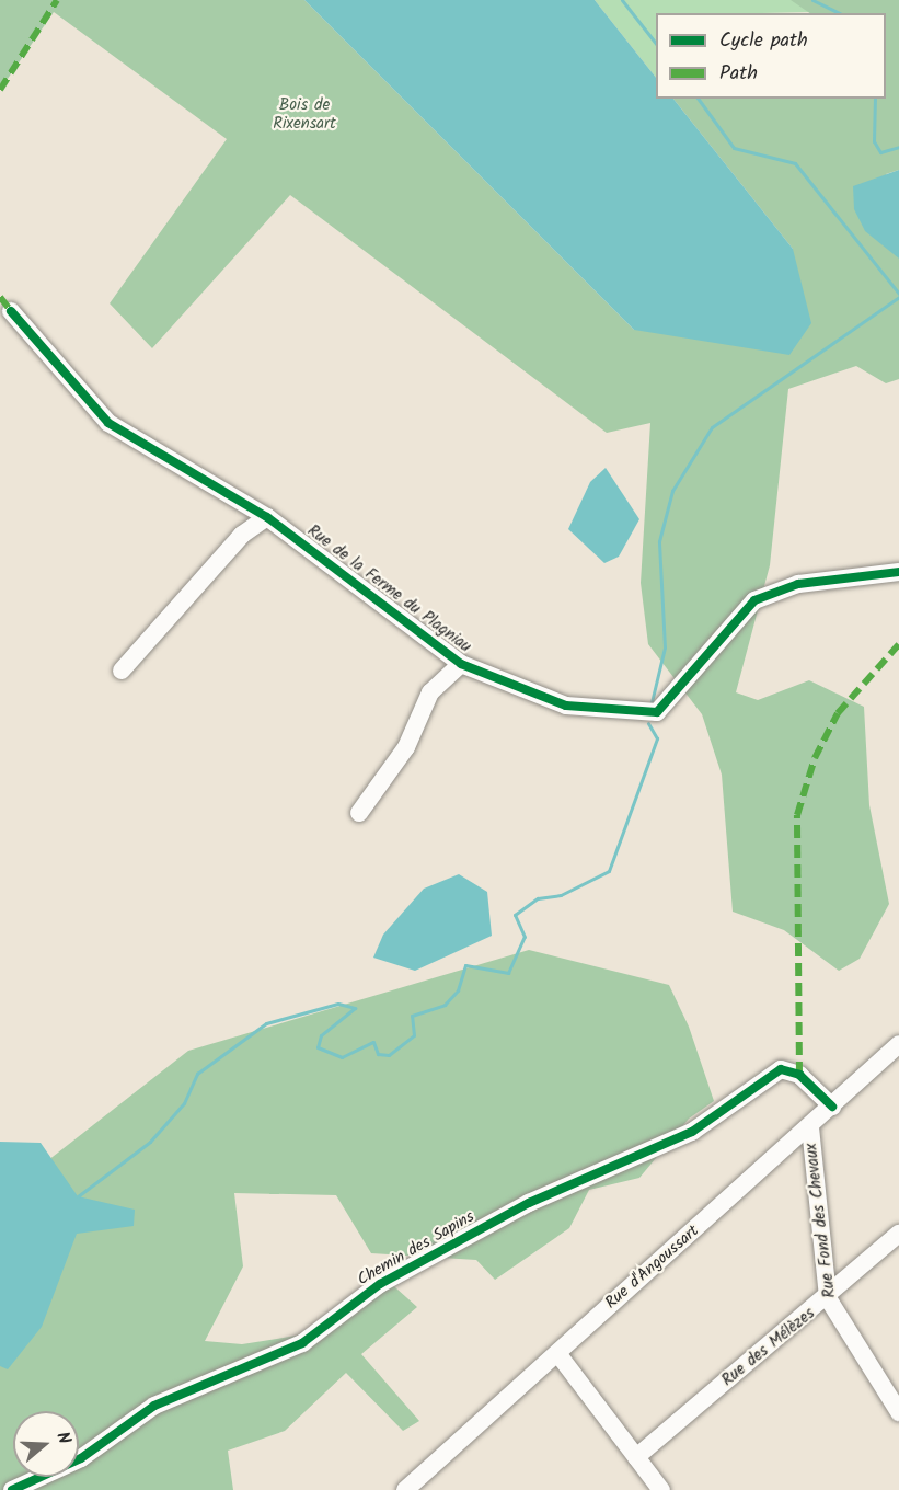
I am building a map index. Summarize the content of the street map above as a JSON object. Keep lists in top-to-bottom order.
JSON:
{
  "streets": {
    "street": [
      "Rue de la Ferme du Plagniau",
      "Rue Fond des Chevaux",
      "Chemin des Sapins",
      "Rue d'Angoussart",
      "Rue des Mélèzes"
    ]
  },
  "crossings": [
    ["Rue Fond des Chevaux", "Rue d'Angoussart"],
    ["Rue Fond des Chevaux", "Rue des Mélèzes"],
    ["Chemin des Sapins", "Rue d'Angoussart"]
  ],
  "parks": ["Bois de Rixensart"],
  "legend": ["Cycle path", "Path"],
  "north": "right"
}
